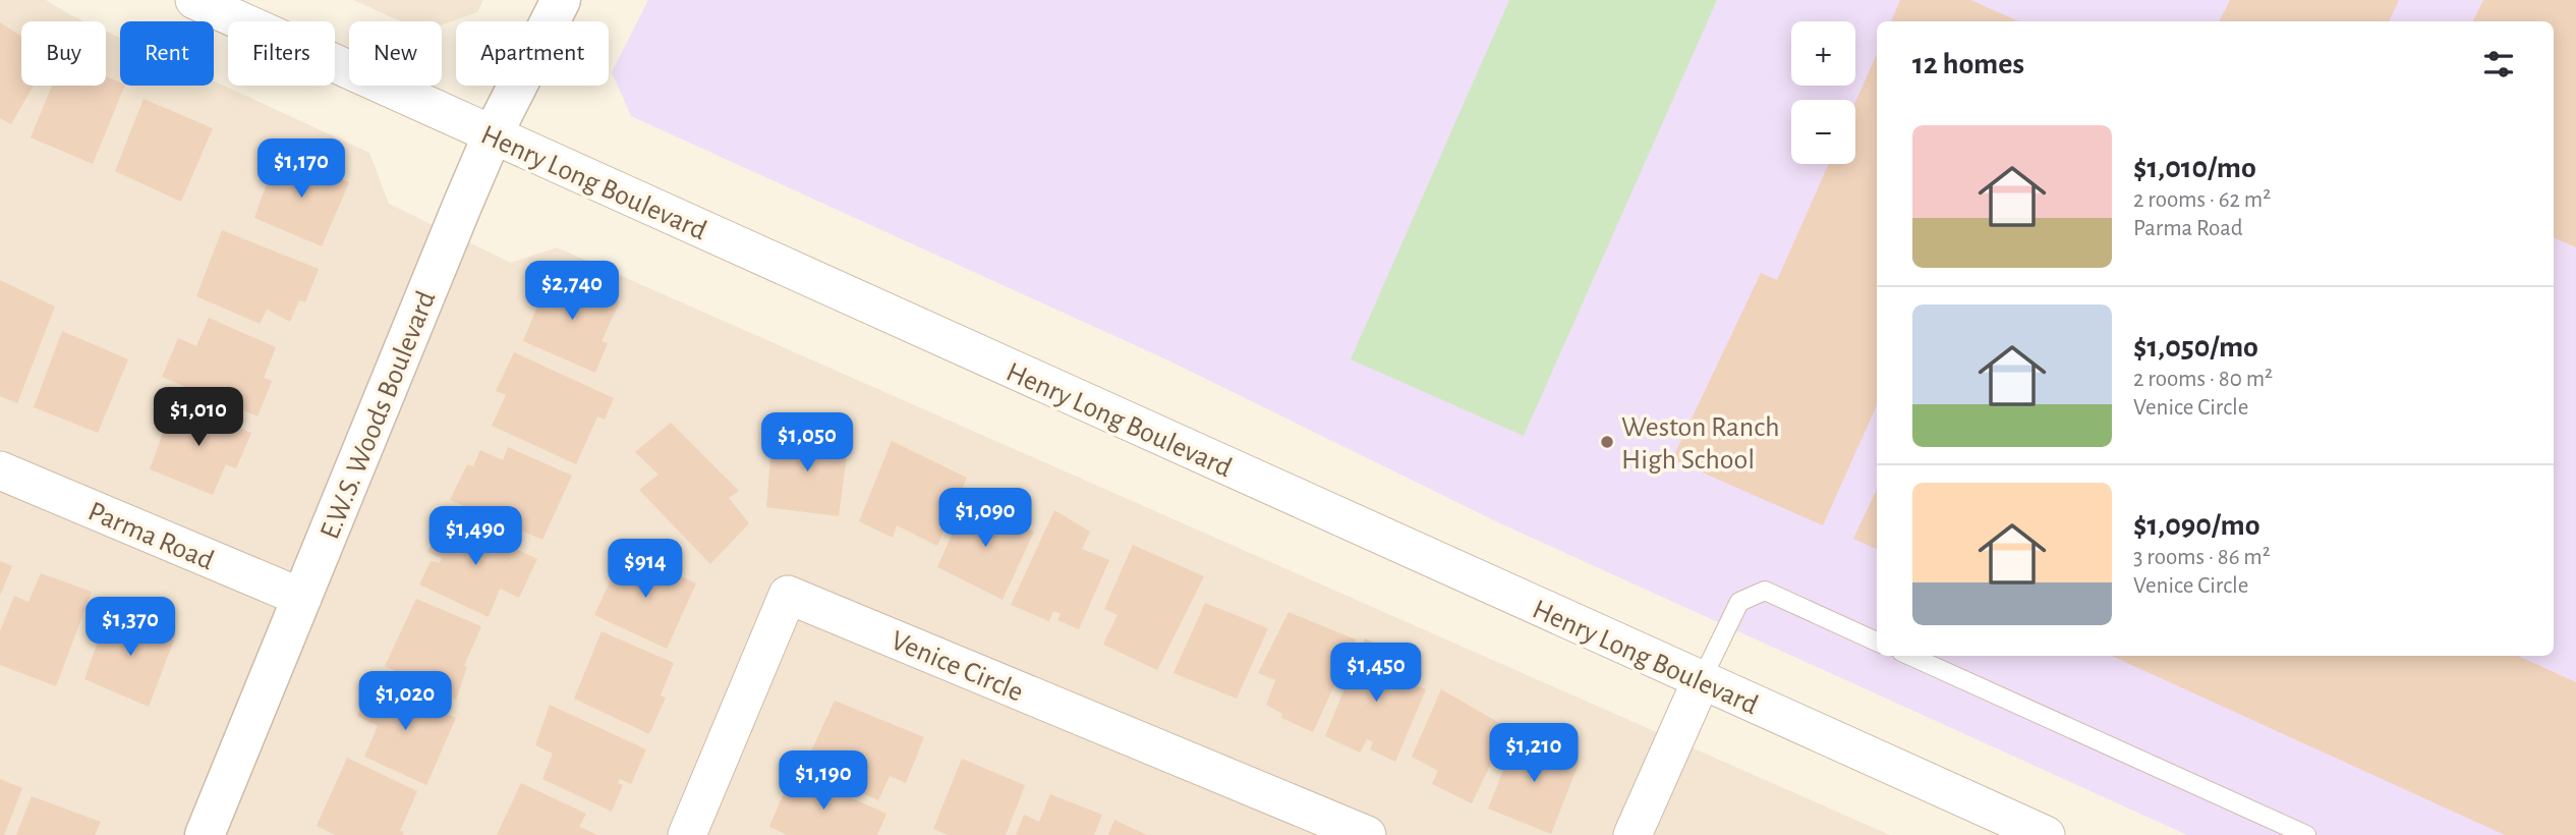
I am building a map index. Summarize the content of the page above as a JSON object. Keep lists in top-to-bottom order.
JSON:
{
  "streets": {
    "street": [
      "Henry Long Boulevard",
      "E.W.S. Woods Boulevard",
      "Parma Road",
      "Venice Circle"
    ]
  },
  "crossings": [
    ["Henry Long Boulevard", "E.W.S. Woods Boulevard"],
    ["E.W.S. Woods Boulevard", "Parma Road"]
  ],
  "places": ["Weston Ranch High School"],
  "page": {
    "map_buttons": ["+", "−"],
    "chip": [
      "Buy",
      "Rent",
      "Filters",
      "New",
      "Apartment"
    ],
    "heading": "12 homes",
    "list": [
      {
        "name": "$1,010/mo",
        "note": "2 rooms · 62 m² · Parma Road"
      },
      {
        "name": "$1,050/mo",
        "note": "2 rooms · 80 m² · Venice Circle"
      },
      {
        "name": "$1,090/mo",
        "note": "3 rooms · 86 m² · Venice Circle"
      }
    ],
    "price": [
      "$1,170",
      "$2,740",
      "$1,010",
      "$1,050",
      "$1,090",
      "$1,490",
      "$914",
      "$1,370",
      "$1,450",
      "$1,020",
      "$1,210",
      "$1,190"
    ]
  }
}
